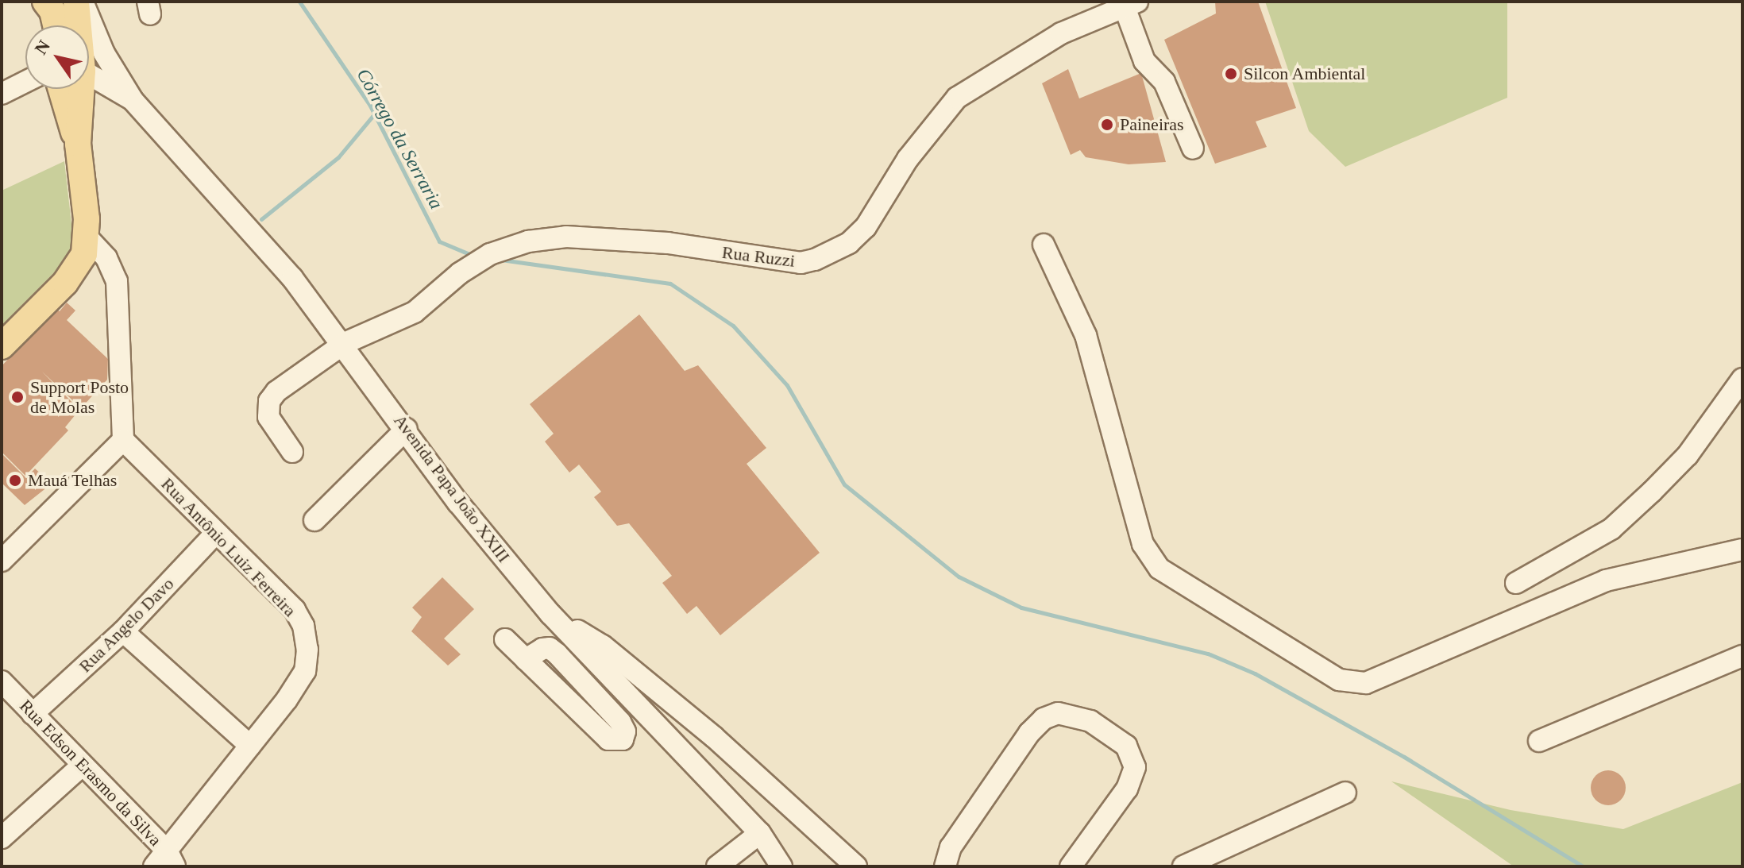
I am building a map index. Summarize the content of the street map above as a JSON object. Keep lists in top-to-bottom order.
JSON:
{
  "streets": {
    "street": [
      "Rua Ruzzi",
      "Avenida Papa João XXIII",
      "Rua Antônio Luiz Ferreira",
      "Rua Angelo Davo",
      "Rua Edson Erasmo da Silva"
    ]
  },
  "crossings": [
    ["Rua Ruzzi", "Avenida Papa João XXIII"],
    ["Rua Antônio Luiz Ferreira", "Rua Angelo Davo"],
    ["Rua Antônio Luiz Ferreira", "Rua Edson Erasmo da Silva"],
    ["Rua Angelo Davo", "Rua Edson Erasmo da Silva"]
  ],
  "water": ["Córrego da Serraria"],
  "places": [
    "Silcon Ambiental",
    "Paineiras",
    "Support Posto de Molas",
    "Mauá Telhas"
  ],
  "north": "top left"
}
